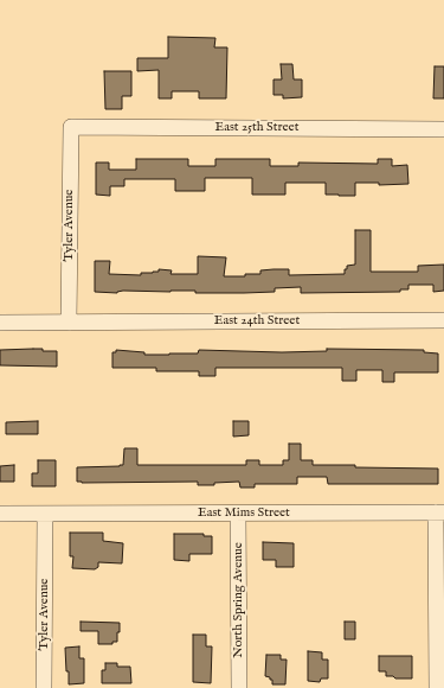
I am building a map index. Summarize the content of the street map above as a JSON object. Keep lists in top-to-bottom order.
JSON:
{
  "streets": {
    "street": [
      "East 25th Street",
      "Tyler Avenue",
      "East 24th Street",
      "East Mims Street",
      "North Spring Avenue"
    ]
  },
  "crossings": [
    ["East 25th Street", "Tyler Avenue"],
    ["Tyler Avenue", "East 24th Street"],
    ["Tyler Avenue", "East Mims Street"],
    ["East Mims Street", "North Spring Avenue"]
  ]
}
